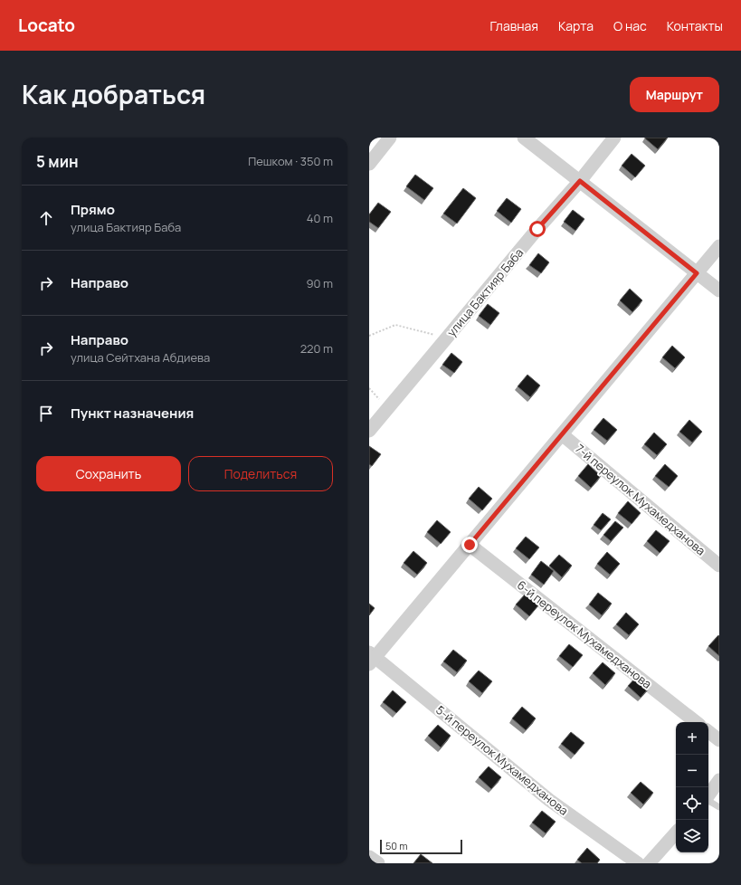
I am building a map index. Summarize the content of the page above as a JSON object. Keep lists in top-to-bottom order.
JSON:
{
  "streets": {
    "street": [
      "улица Бактияр Баба",
      "7-й переулок Мухамедханова",
      "6-й переулок Мухамедханова",
      "5-й переулок Мухамедханова"
    ]
  },
  "scale_bar": "50 m",
  "page": {
    "header": "Locato",
    "nav": [
      "Главная",
      "Карта",
      "О нас",
      "Контакты"
    ],
    "title": "Как добраться",
    "buttons": [
      "Маршрут",
      ["Сохранить", "Поделиться"]
    ],
    "heading": ["5 мин", "Пешком · 350 m"],
    "list": [
      ["Прямо", "улица Бактияр Баба", "40 m"],
      ["Направо", "90 m"],
      ["Направо", "улица Сейтхана Абдиева", "220 m"],
      "Пункт назначения"
    ],
    "map_buttons": ["+", "−"],
    "scale": "50 m"
  }
}
